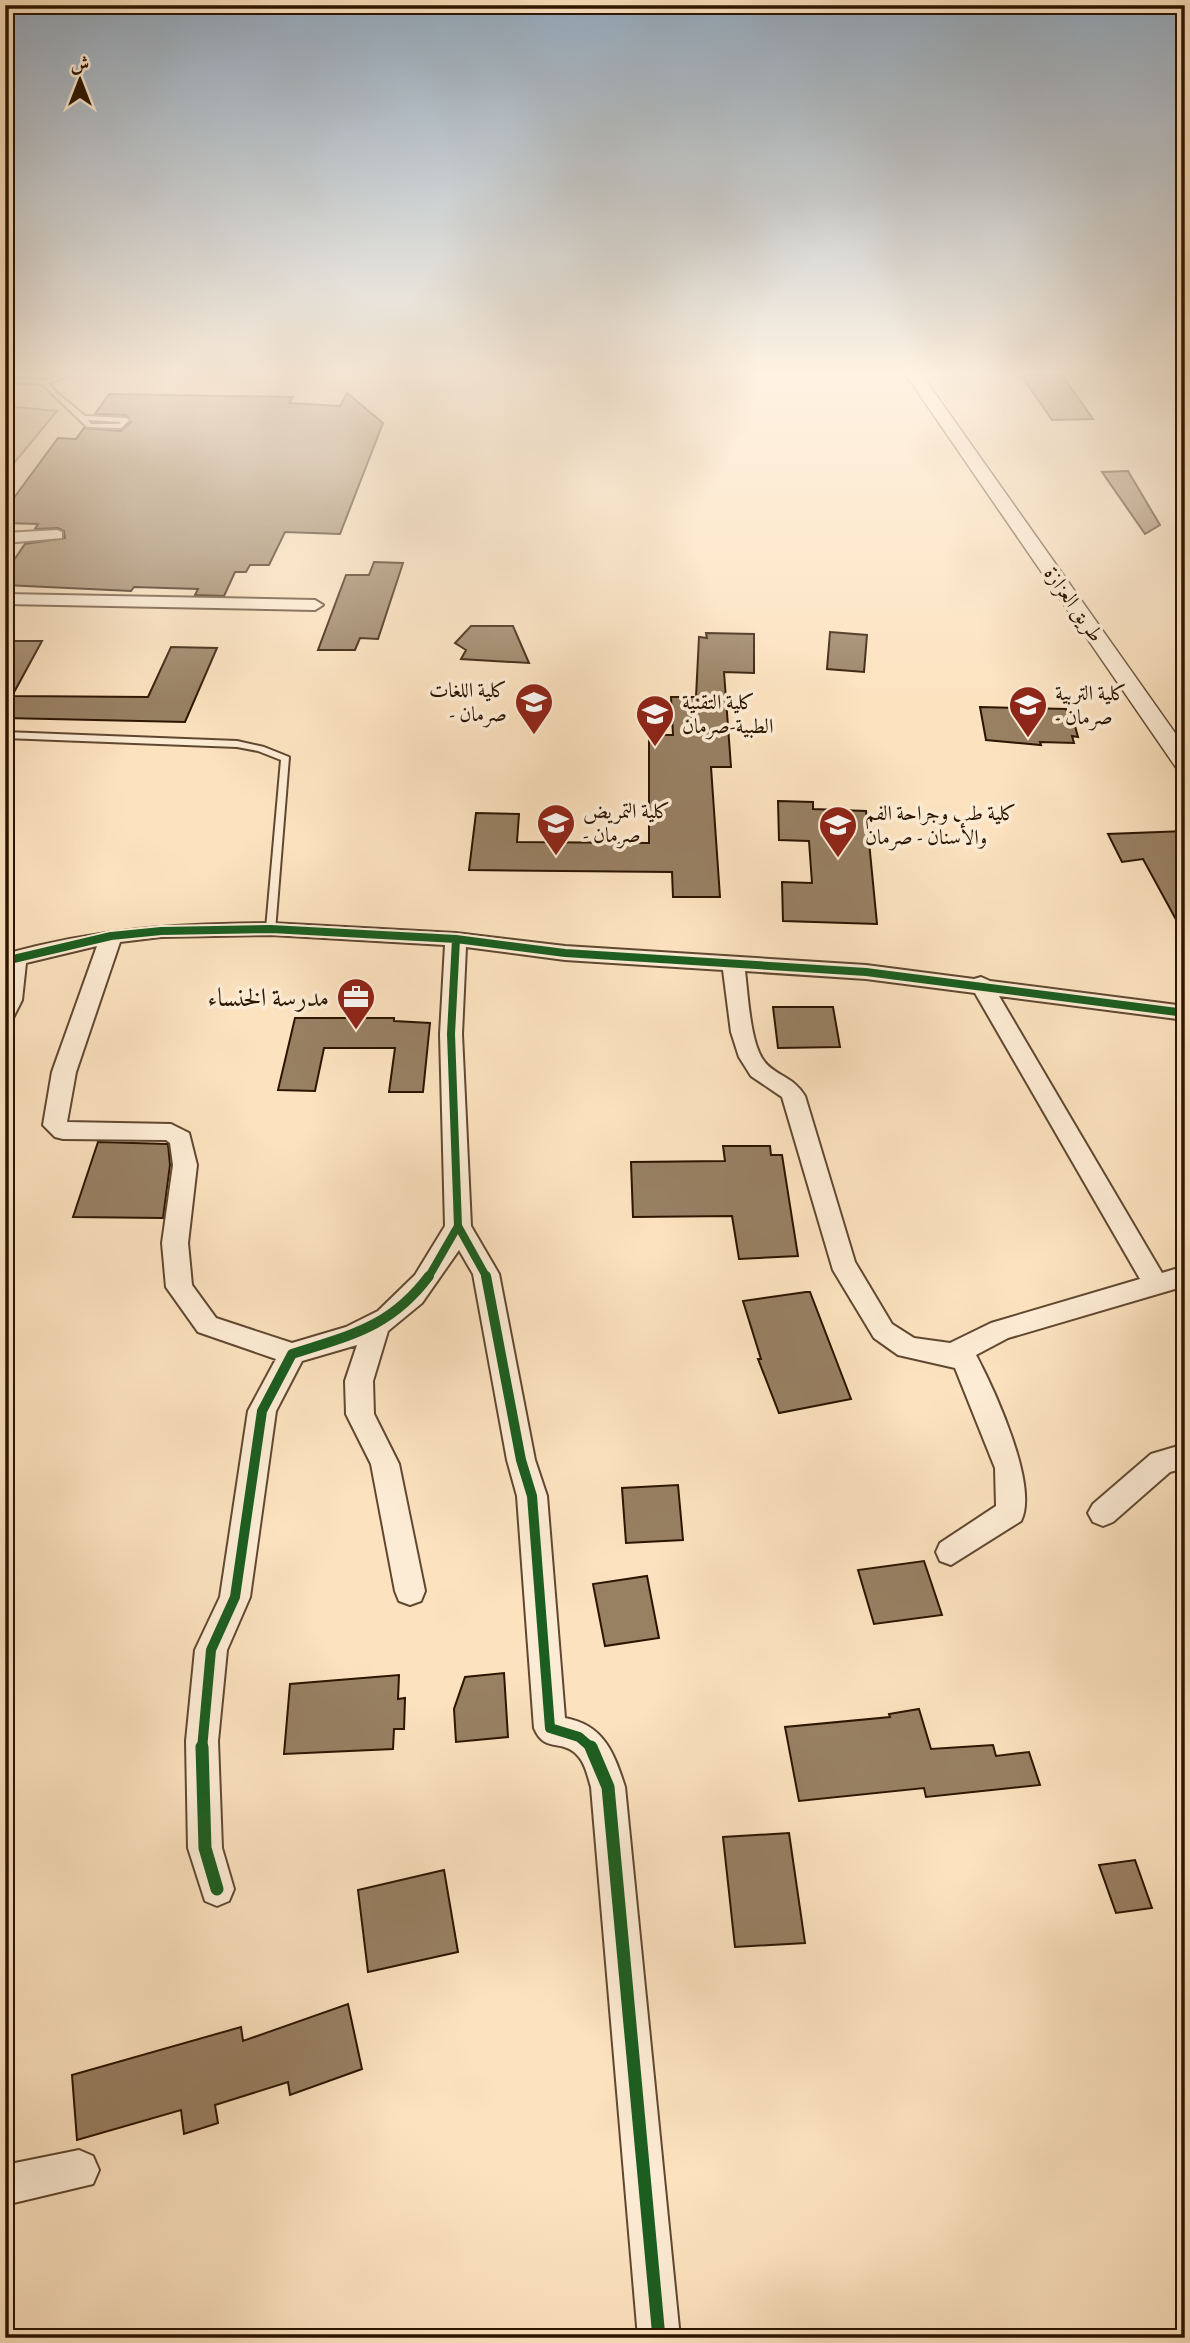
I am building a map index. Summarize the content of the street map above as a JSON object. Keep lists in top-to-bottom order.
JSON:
{
  "streets": {
    "street": ["طريق العزازة"]
  },
  "places": {
    "school or university": [
      "كلية اللغات - صرمان",
      "كلية التربية - صرمان",
      "كلية التقنية الطبية-صرمان",
      "كلية التمريض - صرمان",
      "كلية طب وجراحة الفم والأسنان - صرمان"
    ],
    "office": ["مدرسة الخنساء"]
  },
  "north": "top"
}
